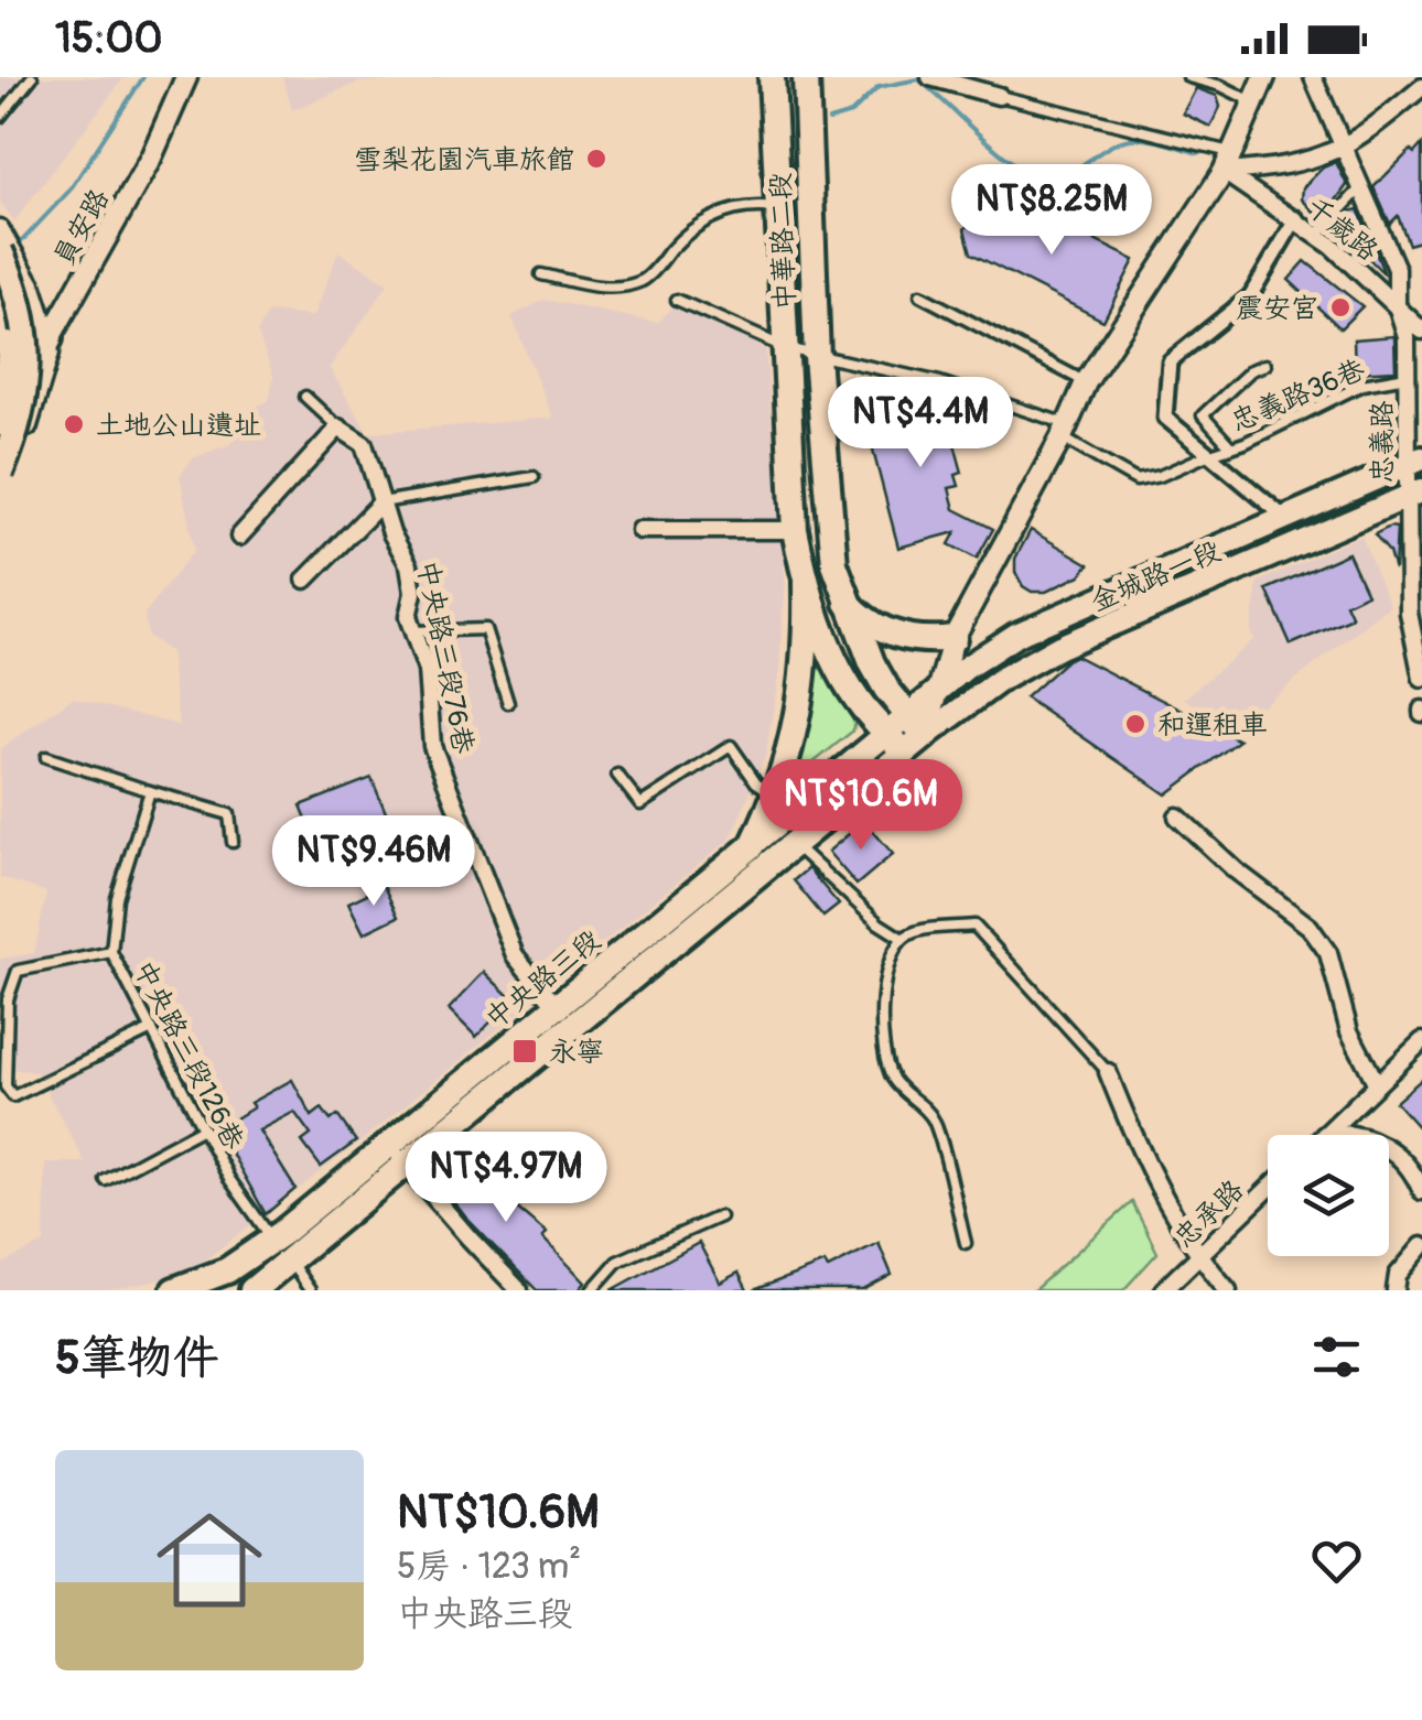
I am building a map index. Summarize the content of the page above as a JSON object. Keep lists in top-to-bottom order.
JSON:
{
  "streets": {
    "main road": ["中華路二段", "金城路一段", "中央路三段"],
    "street": [
      "員安路",
      "千歲路",
      "忠義路",
      "中央路三段76巷",
      "忠承路"
    ],
    "lane": ["忠義路36巷", "中央路三段126巷"]
  },
  "crossings": [
    ["千歲路", "忠義路"],
    ["中華路二段", "金城路一段"],
    ["中華路二段", "中央路三段"],
    ["忠義路36巷", "忠義路"],
    ["忠義路", "金城路一段"],
    ["金城路一段", "中央路三段"],
    ["中央路三段76巷", "中央路三段"],
    ["中央路三段", "中央路三段126巷"]
  ],
  "places": {
    "other": [
      "雪梨花園汽車旅館",
      "震安宮",
      "土地公山遺址",
      "和運租車"
    ],
    "transit": ["永寧"]
  },
  "page": {
    "status": "15:00",
    "price": [
      "NT$8.25M",
      "NT$4.4M",
      "NT$10.6M",
      "NT$9.46M",
      "NT$4.97M"
    ],
    "heading": "5筆物件",
    "list": [
      {
        "name": "NT$10.6M",
        "note": "5房 · 123 m² · 中央路三段"
      }
    ]
  }
}
